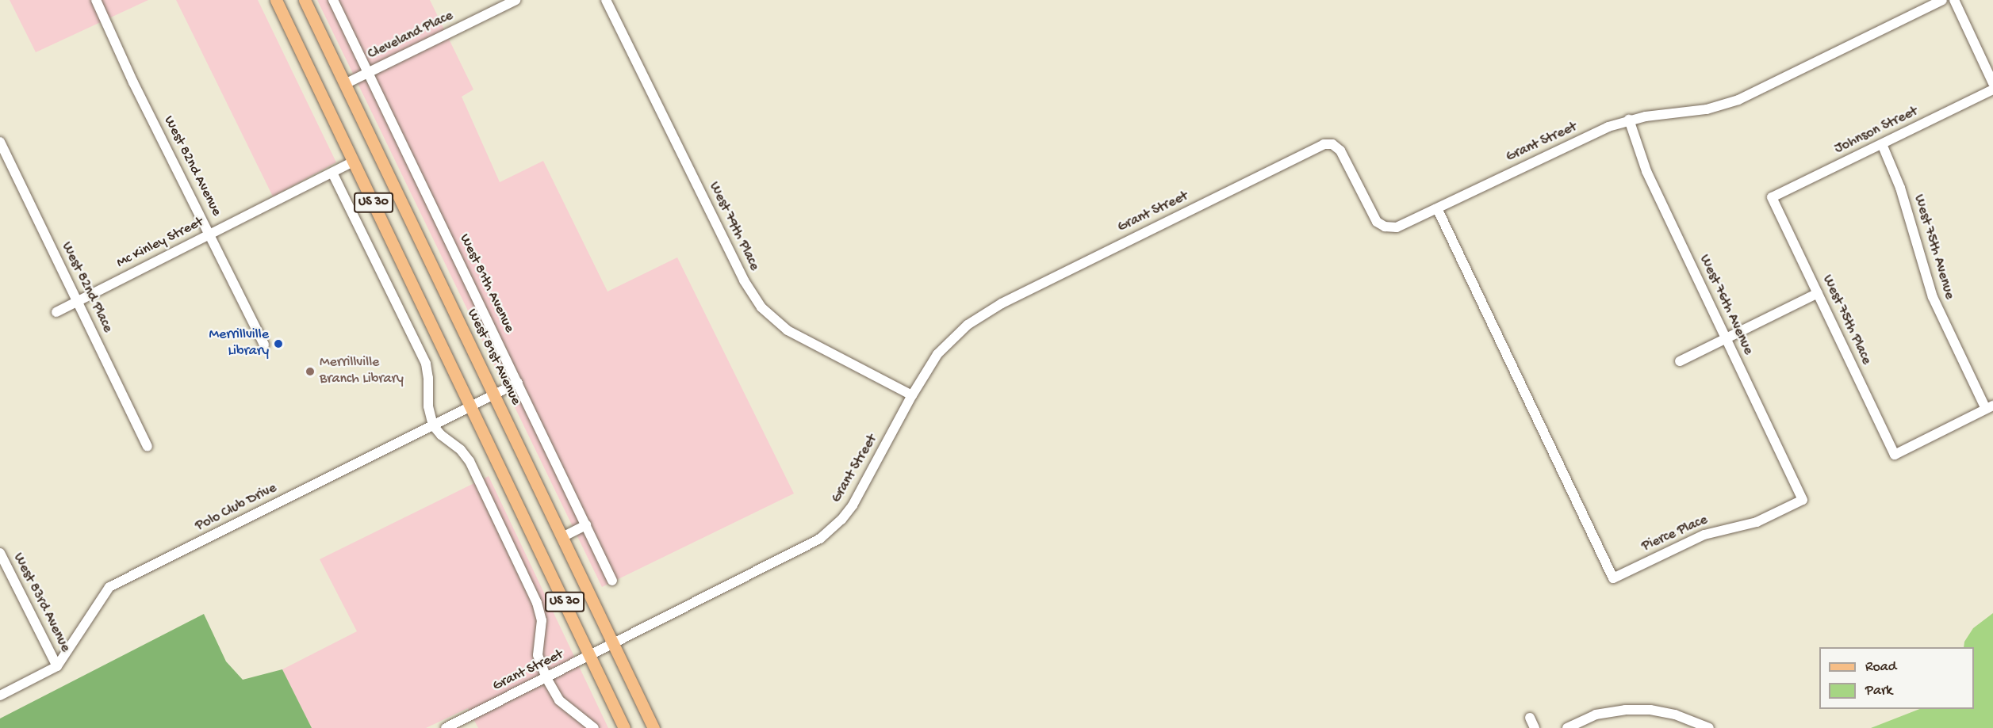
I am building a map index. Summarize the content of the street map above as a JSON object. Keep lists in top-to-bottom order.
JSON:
{
  "streets": {
    "main road": ["US 30", "West 81st Avenue"],
    "street": [
      "Cleveland Place",
      "Johnson Street",
      "Grant Street",
      "West 82nd Avenue",
      "West 79th Place",
      "Mc Kinley Street",
      "West 75th Avenue",
      "West 81th Avenue",
      "West 82nd Place",
      "West 76th Avenue",
      "West 75th Place",
      "Polo Club Drive",
      "Pierce Place",
      "West 83rd Avenue"
    ]
  },
  "crossings": [
    ["Cleveland Place", "West 81th Avenue"],
    ["Cleveland Place", "West 81st Avenue"],
    ["Johnson Street", "West 75th Avenue"],
    ["Johnson Street", "West 75th Place"],
    ["Grant Street", "US 30"],
    ["Grant Street", "West 79th Place"],
    ["Grant Street", "West 76th Avenue"],
    ["Grant Street", "West 81st Avenue"],
    ["Grant Street", "Pierce Place"],
    ["West 82nd Avenue", "Mc Kinley Street"],
    ["US 30", "Mc Kinley Street"],
    ["US 30", "Polo Club Drive"],
    ["Mc Kinley Street", "West 82nd Place"],
    ["West 75th Avenue", "West 75th Place"],
    ["West 81th Avenue", "Polo Club Drive"],
    ["West 76th Avenue", "Pierce Place"],
    ["West 81st Avenue", "Polo Club Drive"],
    ["Polo Club Drive", "West 83rd Avenue"]
  ],
  "places": ["Merrillville Library", "Merrillville Branch Library"],
  "legend": ["Road", "Park"]
}
